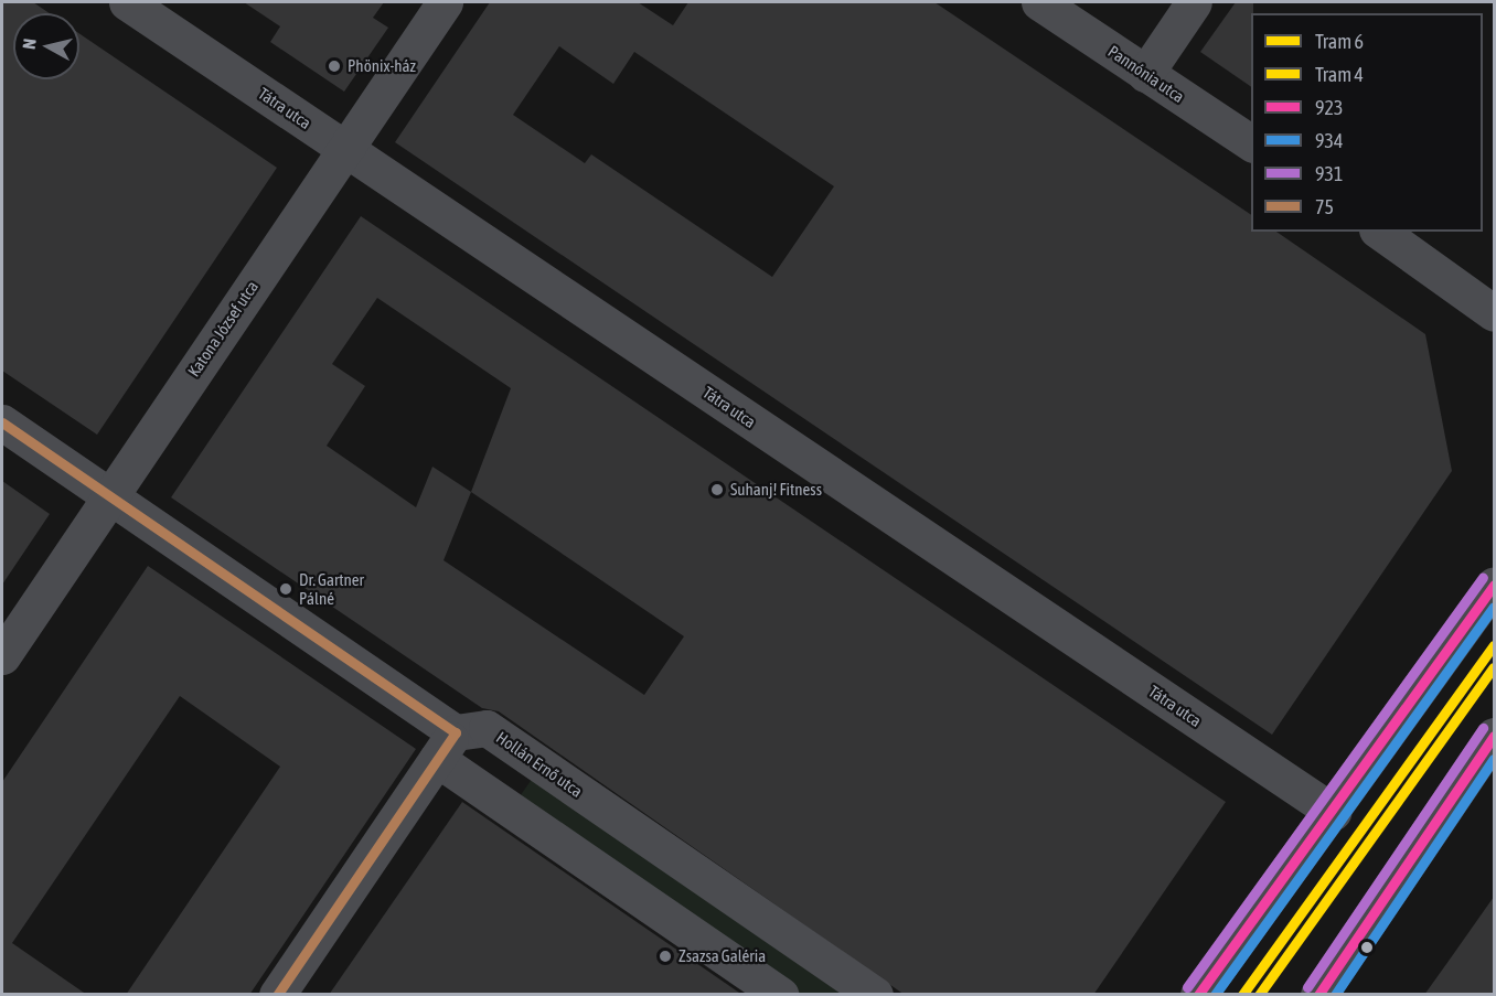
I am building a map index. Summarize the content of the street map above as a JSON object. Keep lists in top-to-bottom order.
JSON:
{
  "streets": {
    "street": [
      "Pannónia utca",
      "Tátra utca",
      "Katona József utca",
      "Hollán Ernő utca"
    ]
  },
  "crossings": [
    ["Tátra utca", "Katona József utca"]
  ],
  "places": [
    "Phönix-ház",
    "Suhanj! Fitness",
    "Dr. Gartner Pálné",
    "Zsazsa Galéria"
  ],
  "lines": [
    "transit line 75",
    "transit line 931",
    "transit line 923",
    "transit line 934",
    "tram line 6",
    "tram line 4"
  ],
  "legend": [
    "Tram 6",
    "Tram 4",
    "923",
    "934",
    "931",
    "75"
  ],
  "north": "left"
}
